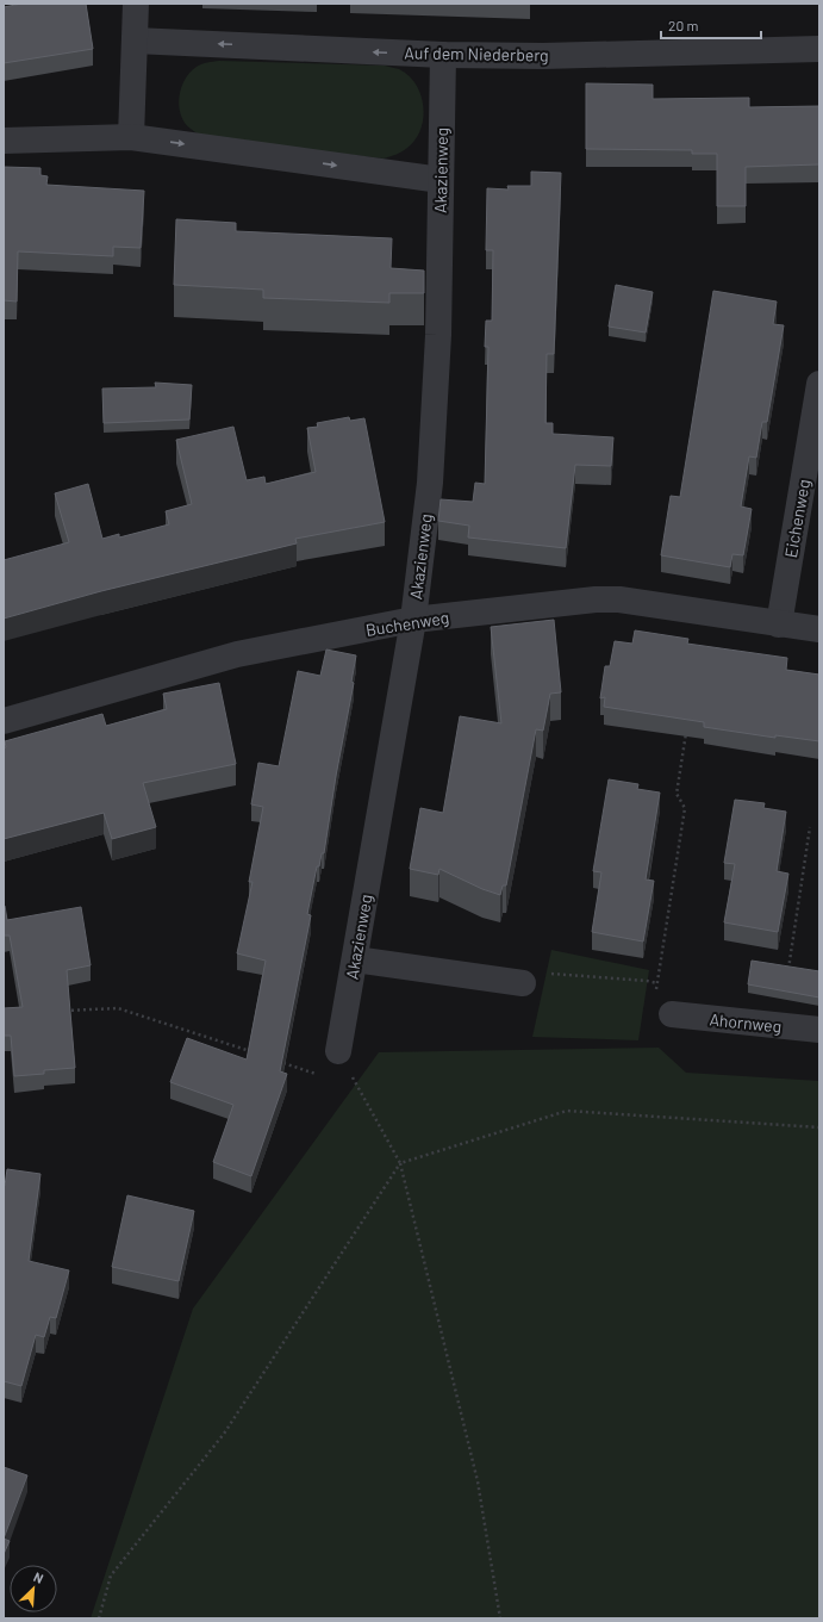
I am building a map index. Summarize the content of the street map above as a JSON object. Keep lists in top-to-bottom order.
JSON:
{
  "streets": {
    "street": [
      "Auf dem Niederberg",
      "Akazienweg",
      "Eichenweg",
      "Buchenweg",
      "Ahornweg"
    ]
  },
  "crossings": [
    ["Auf dem Niederberg", "Akazienweg"],
    ["Akazienweg", "Buchenweg"],
    ["Eichenweg", "Buchenweg"]
  ],
  "scale_bar": "20 m",
  "north": "top right"
}
